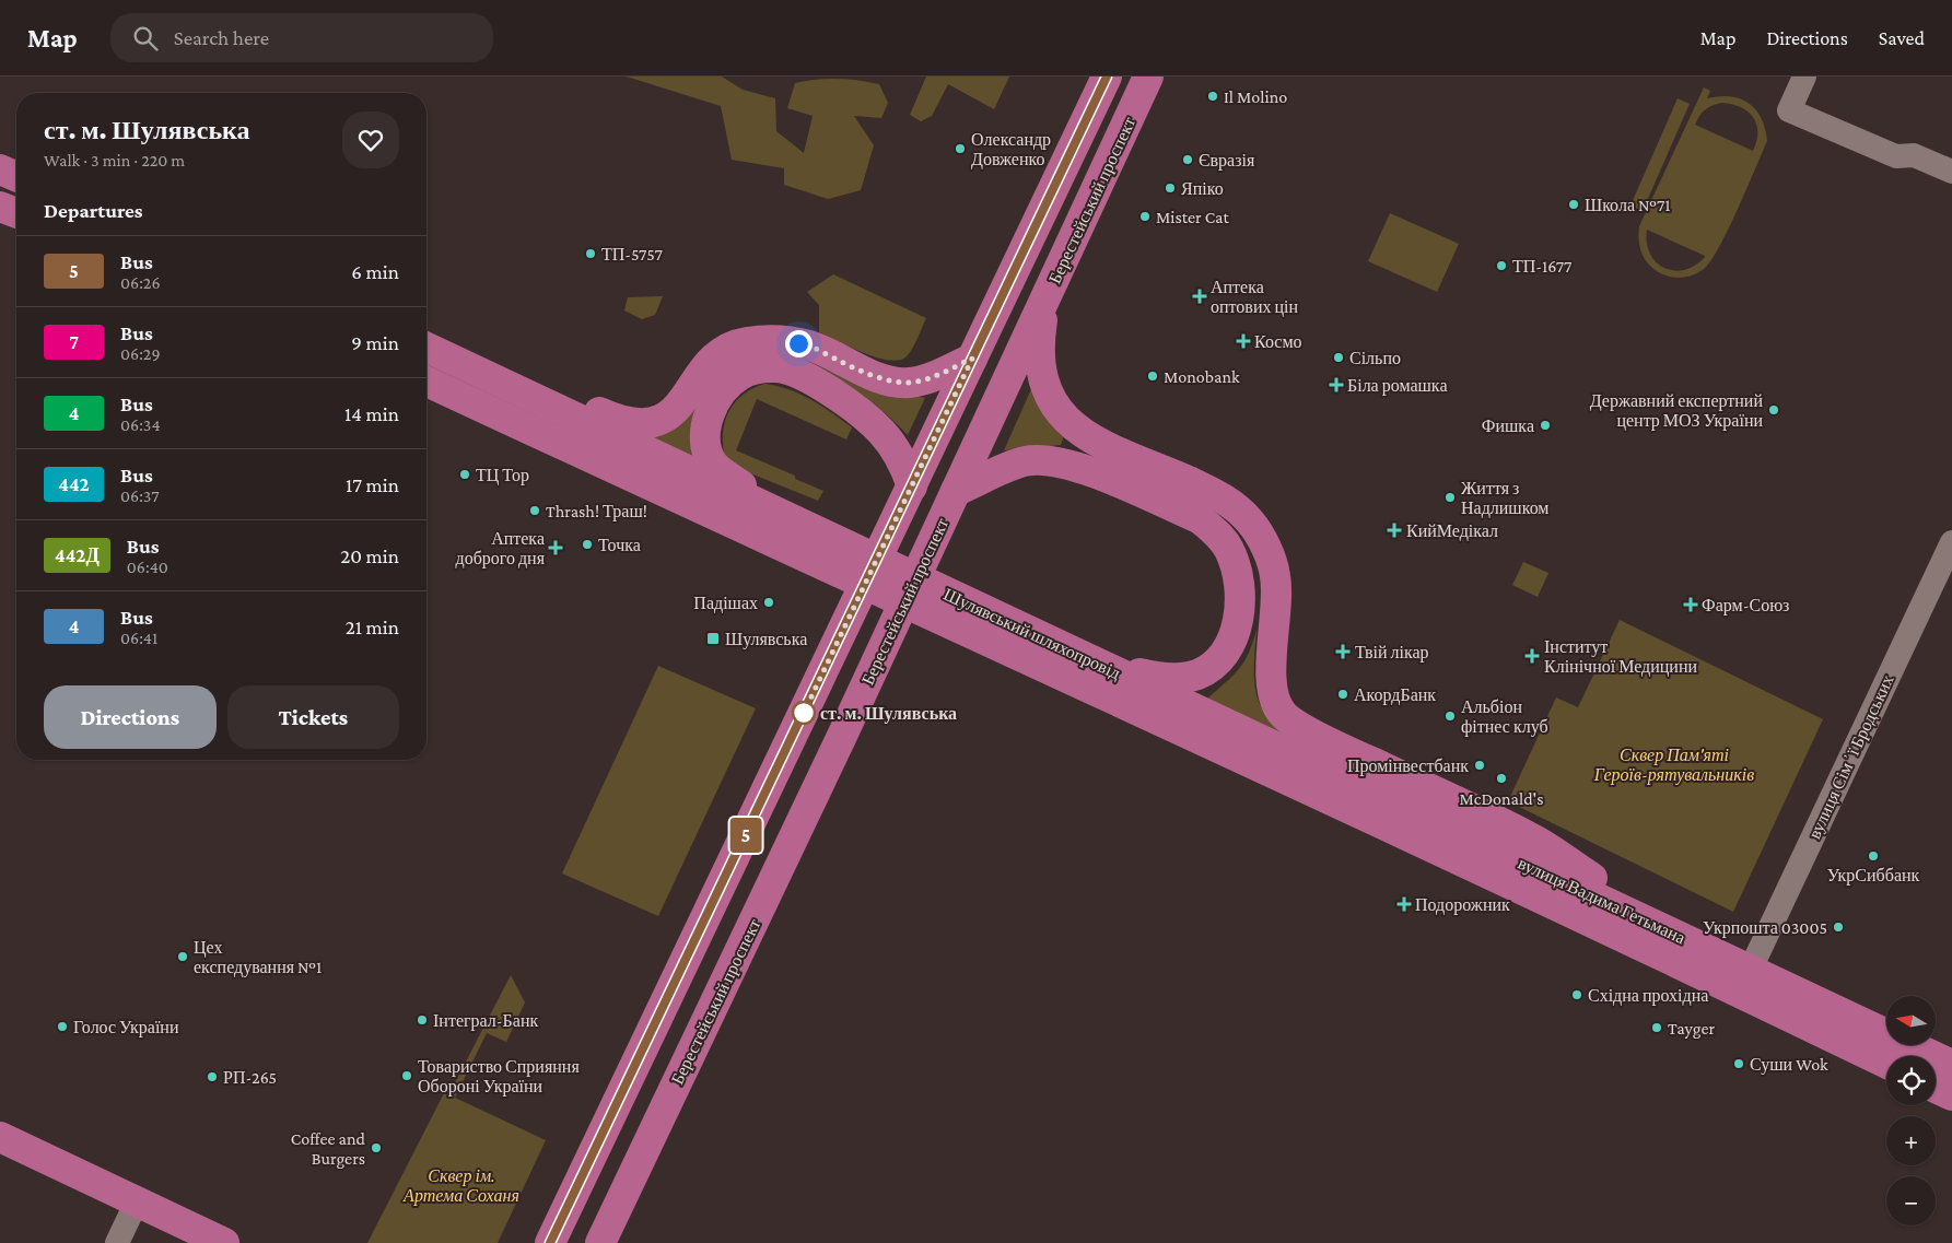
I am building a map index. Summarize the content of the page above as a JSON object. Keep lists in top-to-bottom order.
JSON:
{
  "streets": {
    "main road": ["Берестейський проспект", "Шулявський шляхопровід", "вулиця Вадима Гетьмана"],
    "street": ["вулиця Сімʼї Бродських"]
  },
  "crossings": [
    ["Шулявський шляхопровід", "вулиця Вадима Гетьмана"],
    ["вулиця Сімʼї Бродських", "вулиця Вадима Гетьмана"]
  ],
  "parks": ["Сквер Пам'яті Героїв-рятувальників", "Сквер ім. Артема Соханя"],
  "places": {
    "other": [
      "Il Molino",
      "Олександр Довженко",
      "Євразія",
      "Япіко",
      "Школа №71",
      "Mister Cat",
      "ТП-5757",
      "ТП-1677",
      "Сільпо",
      "Monobank",
      "Державний експертний центр МОЗ України",
      "Фишка",
      "ТЦ Тор",
      "Життя з Надлишком",
      "Thrash! Траш!",
      "Точка",
      "Падішах",
      "АкордБанк",
      "ст. м. Шулявська",
      "Альбіон фітнес клуб",
      "Промінвестбанк",
      "McDonald's",
      "УкрСиббанк",
      "Укрпошта 03005",
      "Цех експедування №1",
      "Східна прохідна",
      "Інтеграл-Банк",
      "Голос України",
      "Tayger",
      "Суши Wok",
      "Товариство Сприяння Обороні України",
      "РП-265",
      "Coffee and Burgers"
    ],
    "health": [
      "Аптека оптових цін",
      "Космо",
      "Біла ромашка",
      "КийМедікал",
      "Аптека доброго дня",
      "Фарм-Союз",
      "Твій лікар",
      "Інститут Клінічної Медицини",
      "Подорожник"
    ],
    "transit": ["Шулявська"]
  },
  "lines": ["bus line 5"],
  "north": "left",
  "page": {
    "header": "Map",
    "search": "Search here",
    "nav": ["Map", "Directions", "Saved"],
    "on_map": "5",
    "heading": [
      ["ст. м. Шулявська", "Walk · 3 min · 220 m"],
      "Departures"
    ],
    "list": [
      {
        "mark": "5",
        "name": "Bus",
        "note": "06:26",
        "value": "6 min"
      },
      {
        "mark": "7",
        "name": "Bus",
        "note": "06:29",
        "value": "9 min"
      },
      {
        "mark": "4",
        "name": "Bus",
        "note": "06:34",
        "value": "14 min"
      },
      {
        "mark": "442",
        "name": "Bus",
        "note": "06:37",
        "value": "17 min"
      },
      {
        "mark": "442Д",
        "name": "Bus",
        "note": "06:40",
        "value": "20 min"
      },
      {
        "mark": "4",
        "name": "Bus",
        "note": "06:41",
        "value": "21 min"
      }
    ],
    "buttons": ["Directions", "Tickets"],
    "map_buttons": ["+", "−"]
  }
}
